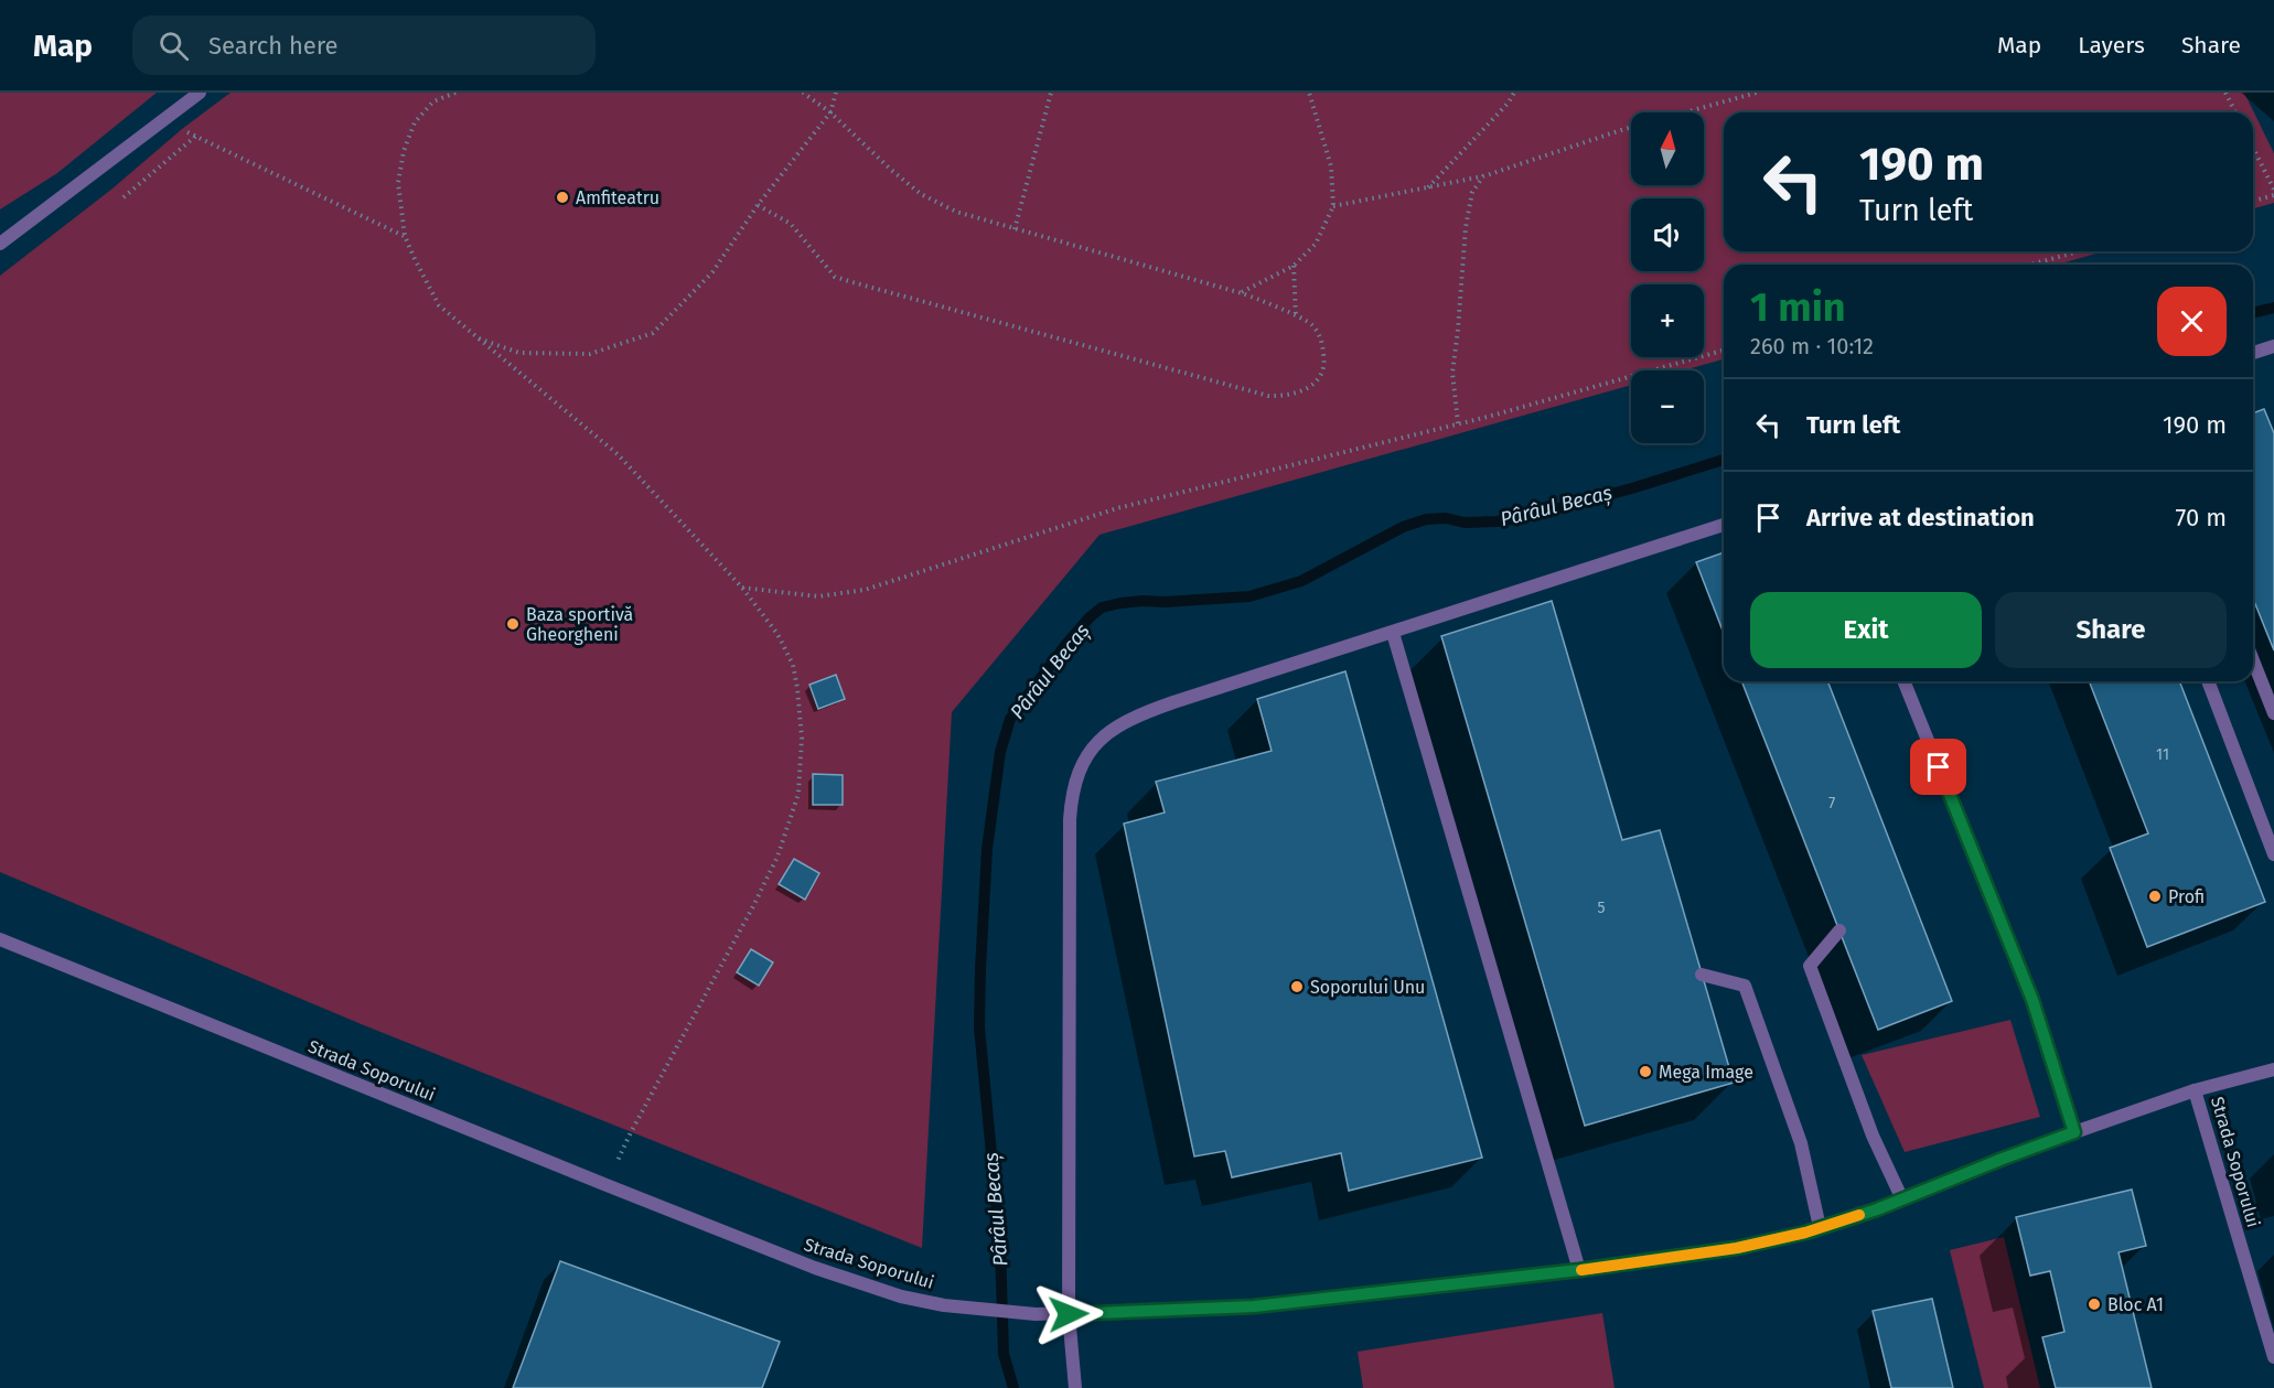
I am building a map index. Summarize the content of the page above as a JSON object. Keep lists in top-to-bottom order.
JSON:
{
  "streets": {
    "street": ["Strada Soporului"]
  },
  "water": ["Pârâul Becaș"],
  "places": [
    "Amfiteatru",
    "Baza sportivă Gheorgheni",
    "Profi",
    "Soporului Unu",
    "Mega Image",
    "Bloc A1"
  ],
  "house_numbers": ["11", "7", "5"],
  "north": "top",
  "page": {
    "header": "Map",
    "search": "Search here",
    "nav": ["Map", "Layers", "Share"],
    "map_buttons": ["+", "−"],
    "turn": ["190 m", "Turn left"],
    "heading": ["1 min", "260 m · 10:12"],
    "list": [
      {
        "name": "Turn left",
        "value": "190 m"
      },
      {
        "name": "Arrive at destination",
        "value": "70 m"
      }
    ],
    "buttons": ["Exit", "Share"]
  }
}
